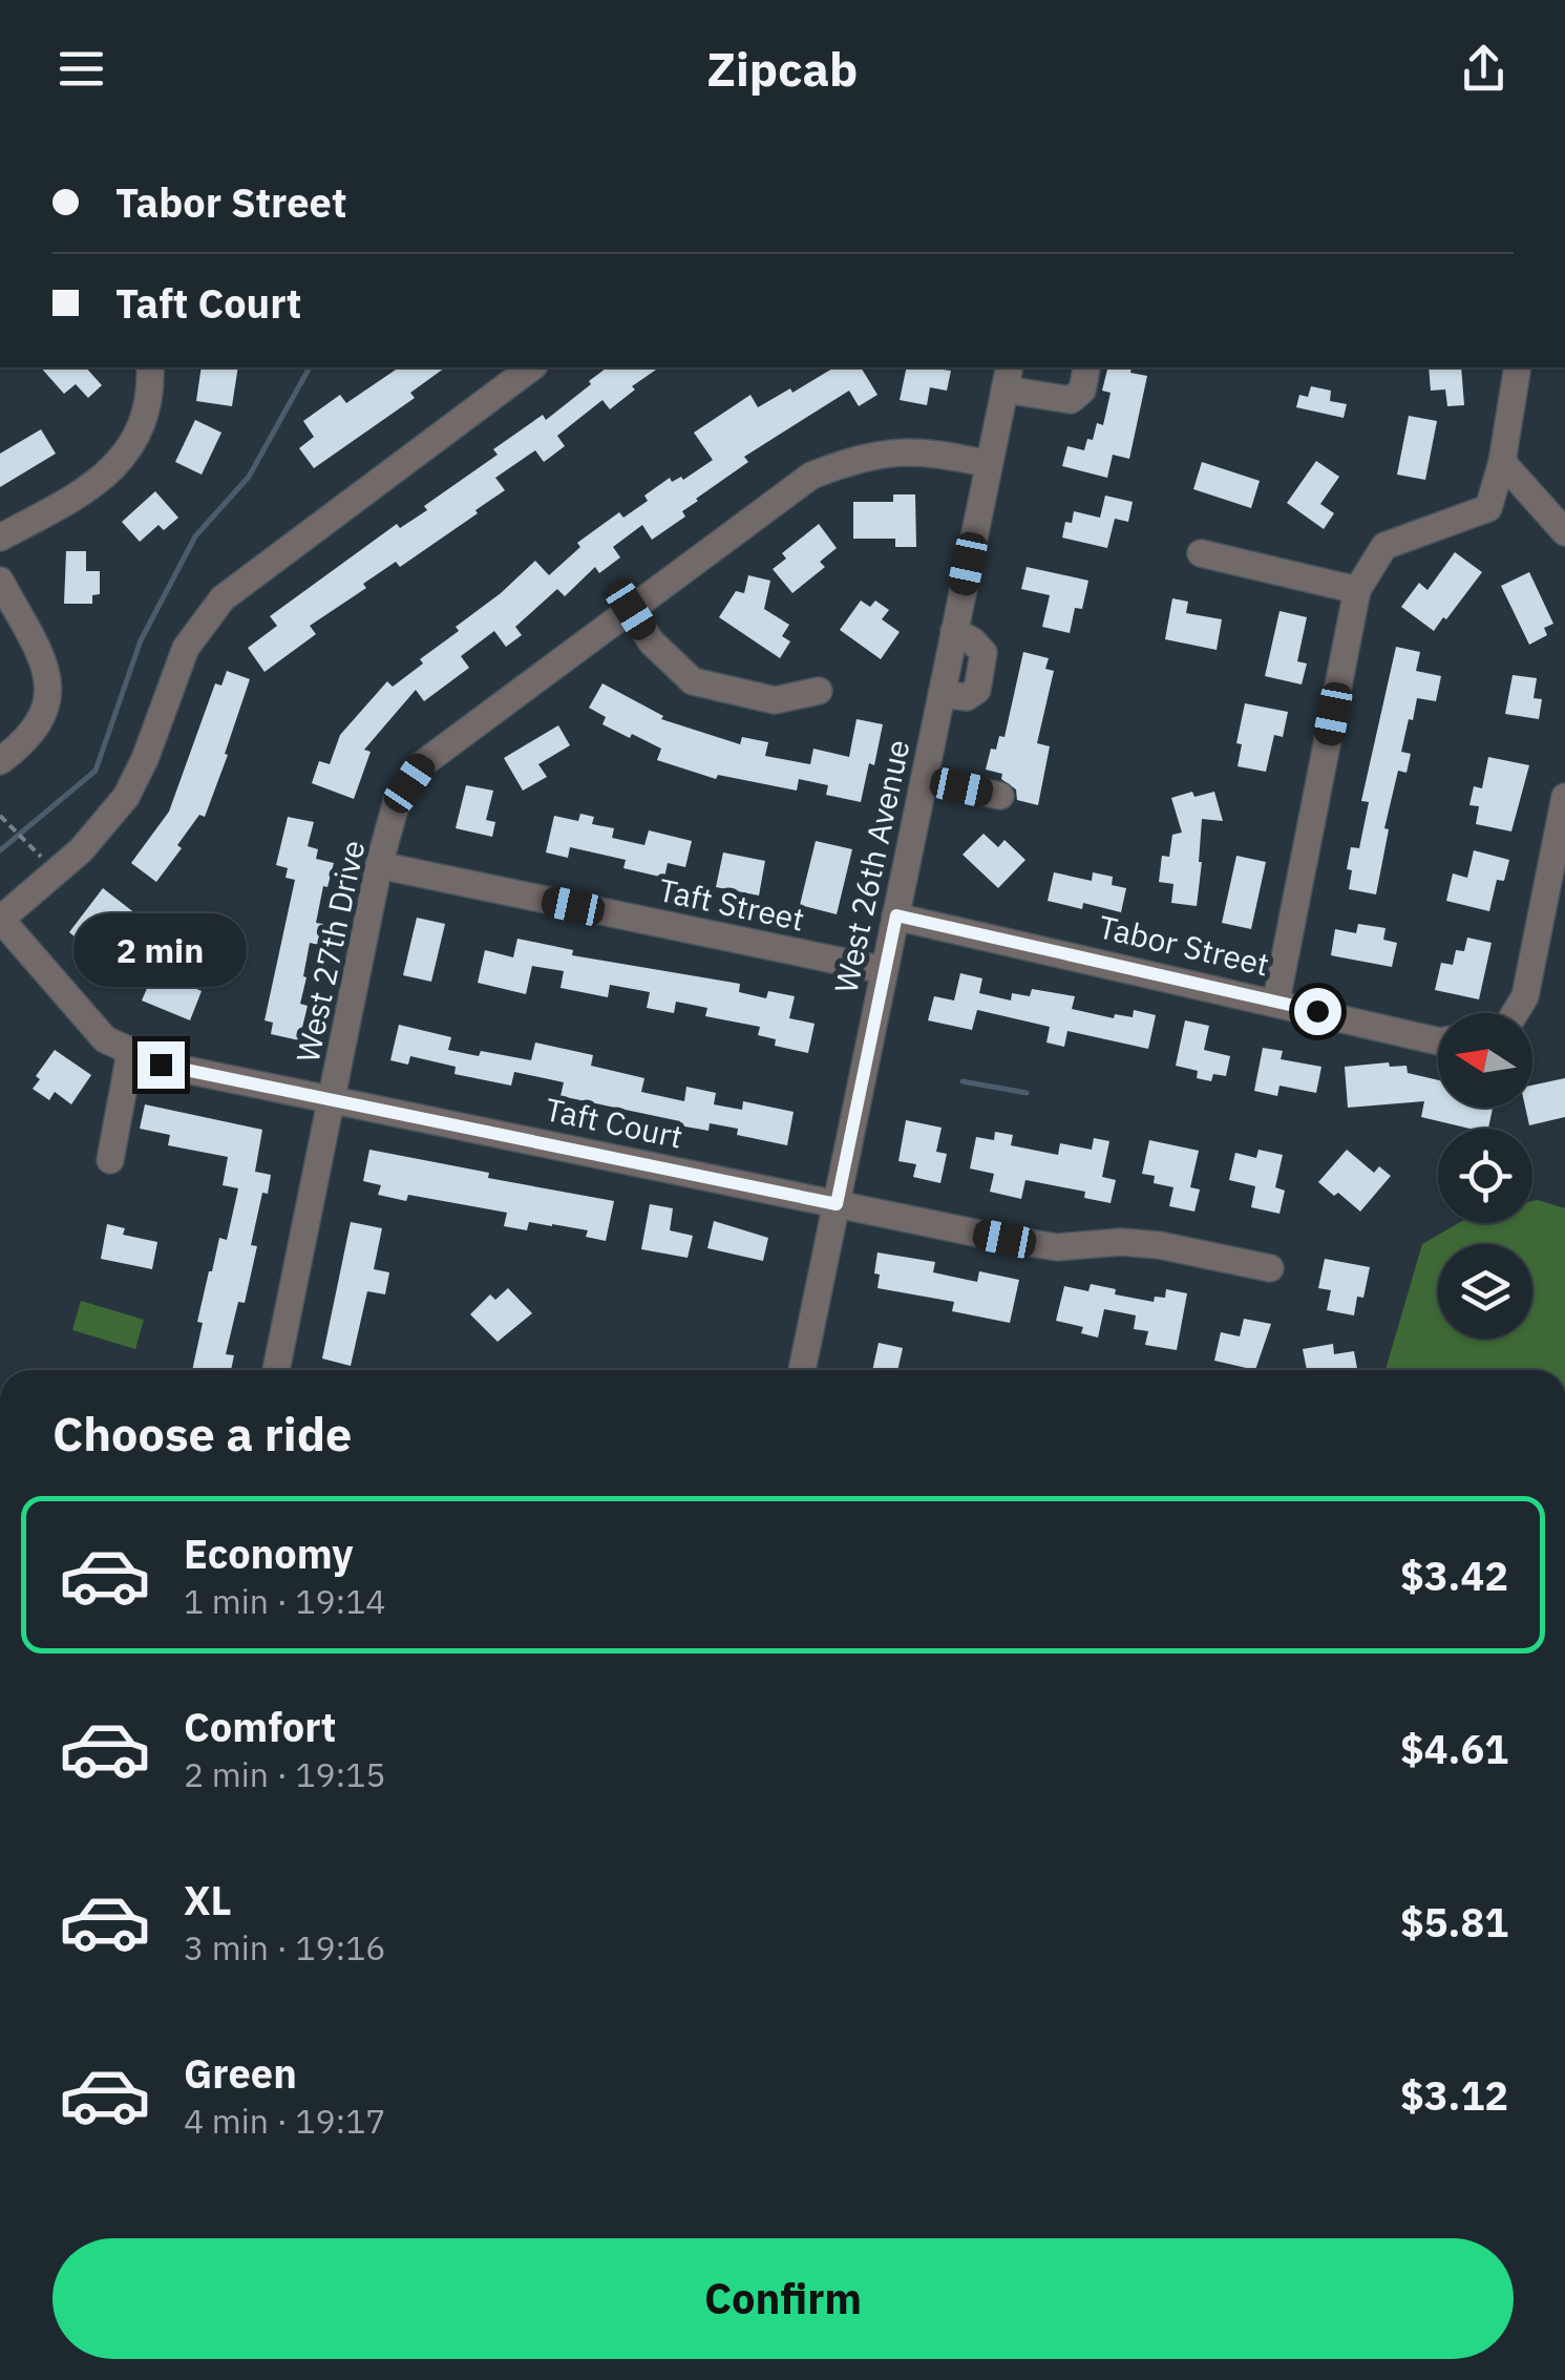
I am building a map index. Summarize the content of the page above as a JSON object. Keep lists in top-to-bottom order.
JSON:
{
  "streets": {
    "street": [
      "West 26th Avenue",
      "Taft Street",
      "Tabor Street",
      "West 27th Drive",
      "Taft Court"
    ]
  },
  "crossings": [
    ["West 26th Avenue", "Taft Street"],
    ["West 26th Avenue", "Tabor Street"],
    ["West 26th Avenue", "West 27th Drive"],
    ["West 26th Avenue", "Taft Court"],
    ["Taft Street", "West 27th Drive"],
    ["West 27th Drive", "Taft Court"]
  ],
  "north": "left",
  "page": {
    "header": "Zipcab",
    "banner": ["Tabor Street", "Taft Court"],
    "bubble": "2 min",
    "heading": "Choose a ride",
    "list": [
      {
        "name": "Economy",
        "note": "1 min · 19:14",
        "value": "$3.42"
      },
      {
        "name": "Comfort",
        "note": "2 min · 19:15",
        "value": "$4.61"
      },
      {
        "name": "XL",
        "note": "3 min · 19:16",
        "value": "$5.81"
      },
      {
        "name": "Green",
        "note": "4 min · 19:17",
        "value": "$3.12"
      }
    ],
    "buttons": "Confirm"
  }
}
